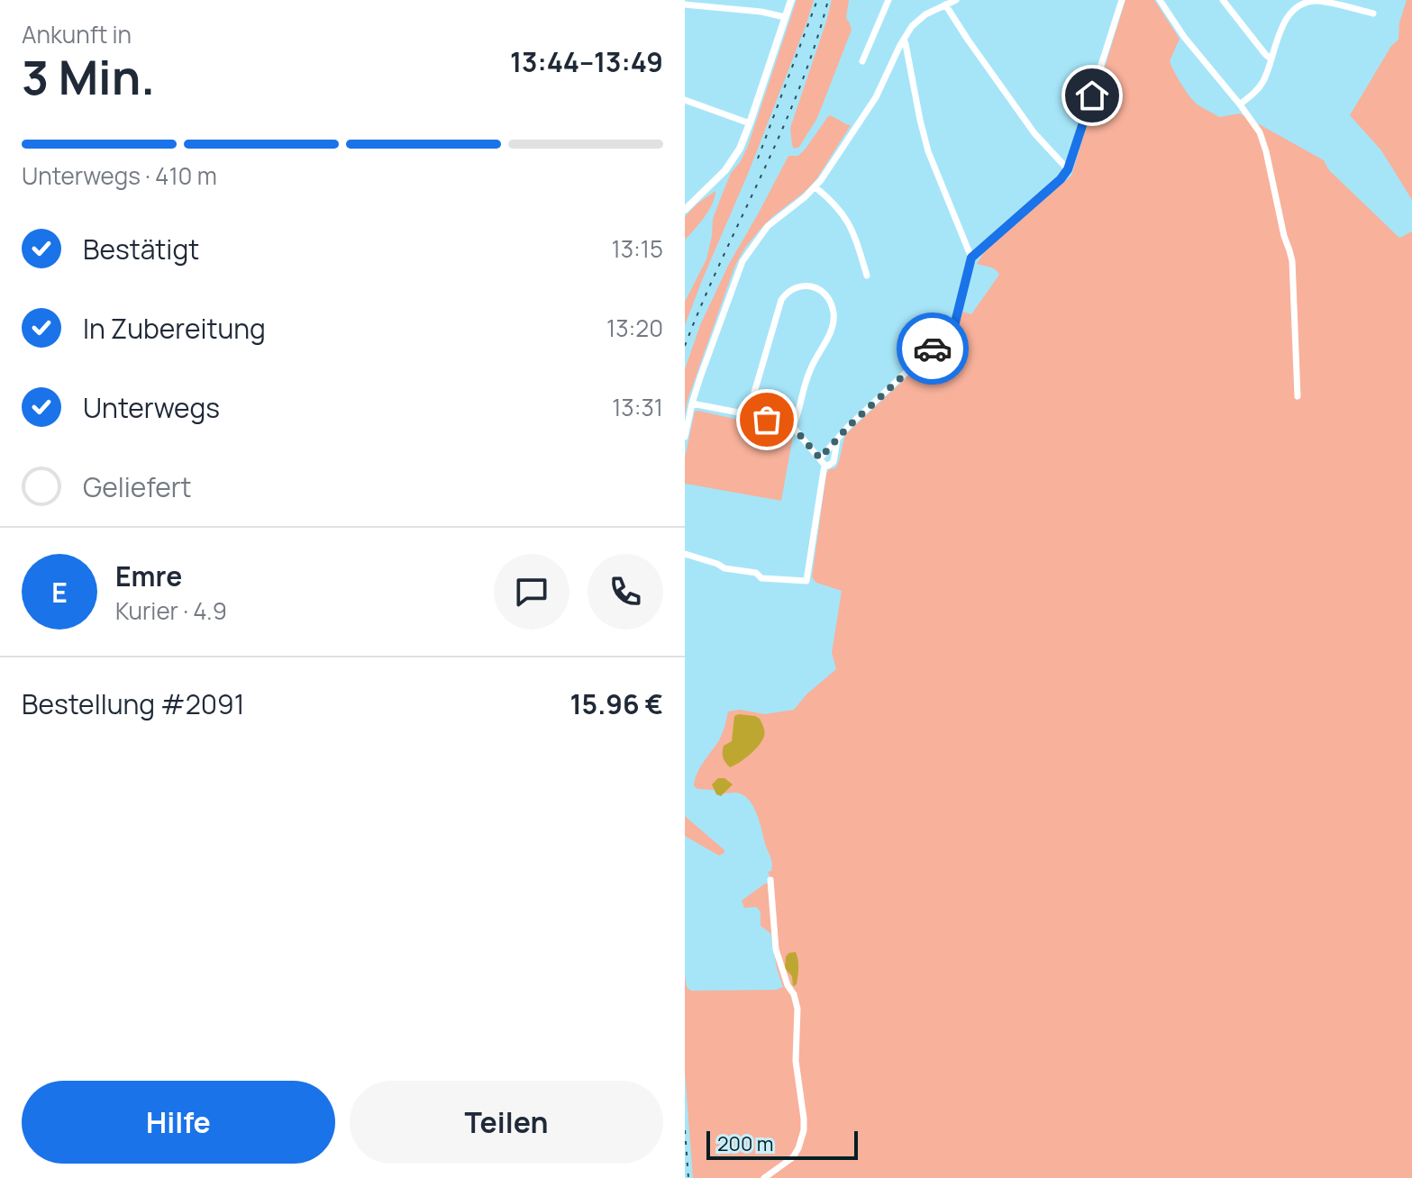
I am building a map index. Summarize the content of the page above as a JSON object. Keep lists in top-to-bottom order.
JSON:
{
  "scale_bar": "200 m",
  "page": {
    "heading": ["3 Min.", "Ankunft in", "13:44–13:49"],
    "panel": [
      "Emre",
      "Kurier · 4.9",
      "Bestellung #2091",
      "15.96 €"
    ],
    "bar": "Unterwegs · 410 m",
    "list": [
      ["Bestätigt", "13:15"],
      ["In Zubereitung", "13:20"],
      ["Unterwegs", "13:31"],
      "Geliefert"
    ],
    "round": "E",
    "buttons": ["Hilfe", "Teilen"],
    "scale": "200 m"
  }
}
